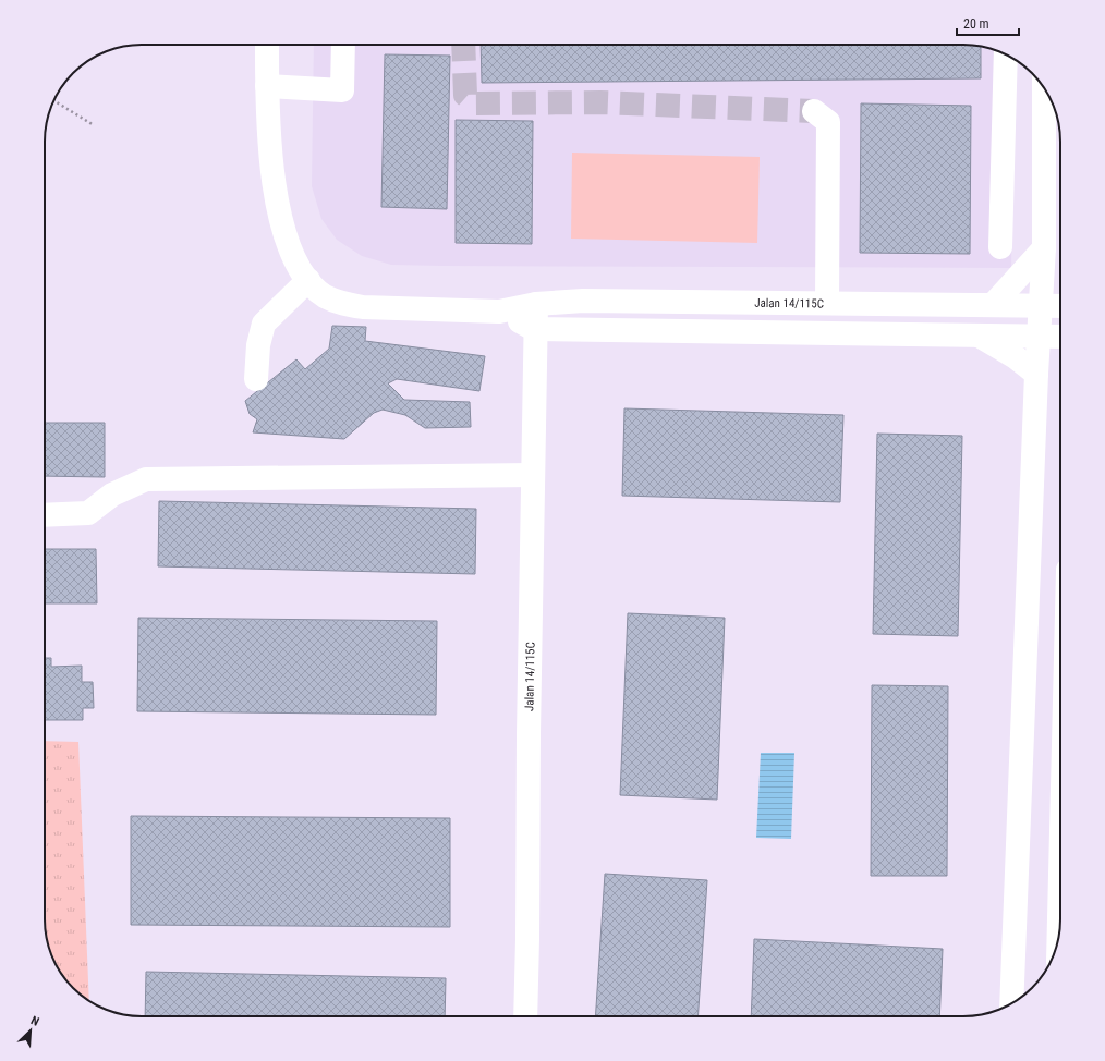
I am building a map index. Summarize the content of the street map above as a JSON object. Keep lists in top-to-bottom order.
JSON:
{
  "streets": {
    "street": ["Jalan 14/115C"]
  },
  "scale_bar": "20 m",
  "north": "top right"
}
